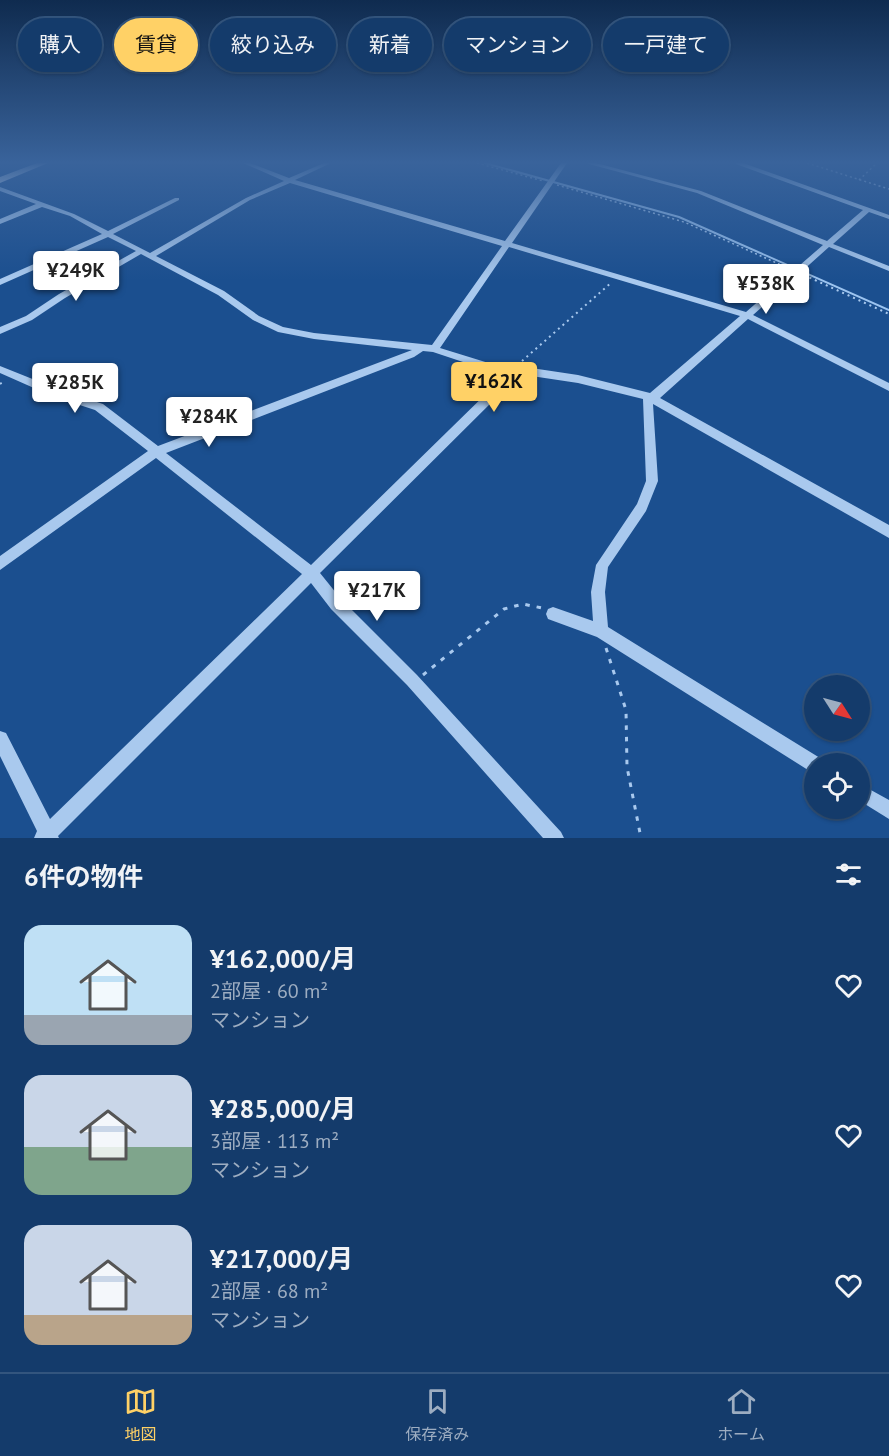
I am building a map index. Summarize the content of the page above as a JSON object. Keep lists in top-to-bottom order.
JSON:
{
  "north": "bottom right",
  "page": {
    "chip": [
      "購入",
      "賃貸",
      "絞り込み",
      "新着",
      "マンション",
      "一戸建て"
    ],
    "price": [
      "¥249K",
      "¥538K",
      "¥162K",
      "¥285K",
      "¥284K",
      "¥217K"
    ],
    "heading": "6件の物件",
    "list": [
      {
        "name": "¥162,000/月",
        "note": "2部屋 · 60 m² · マンション"
      },
      {
        "name": "¥285,000/月",
        "note": "3部屋 · 113 m² · マンション"
      },
      {
        "name": "¥217,000/月",
        "note": "2部屋 · 68 m² · マンション"
      }
    ],
    "tabs": ["地図", "保存済み", "ホーム"]
  }
}
